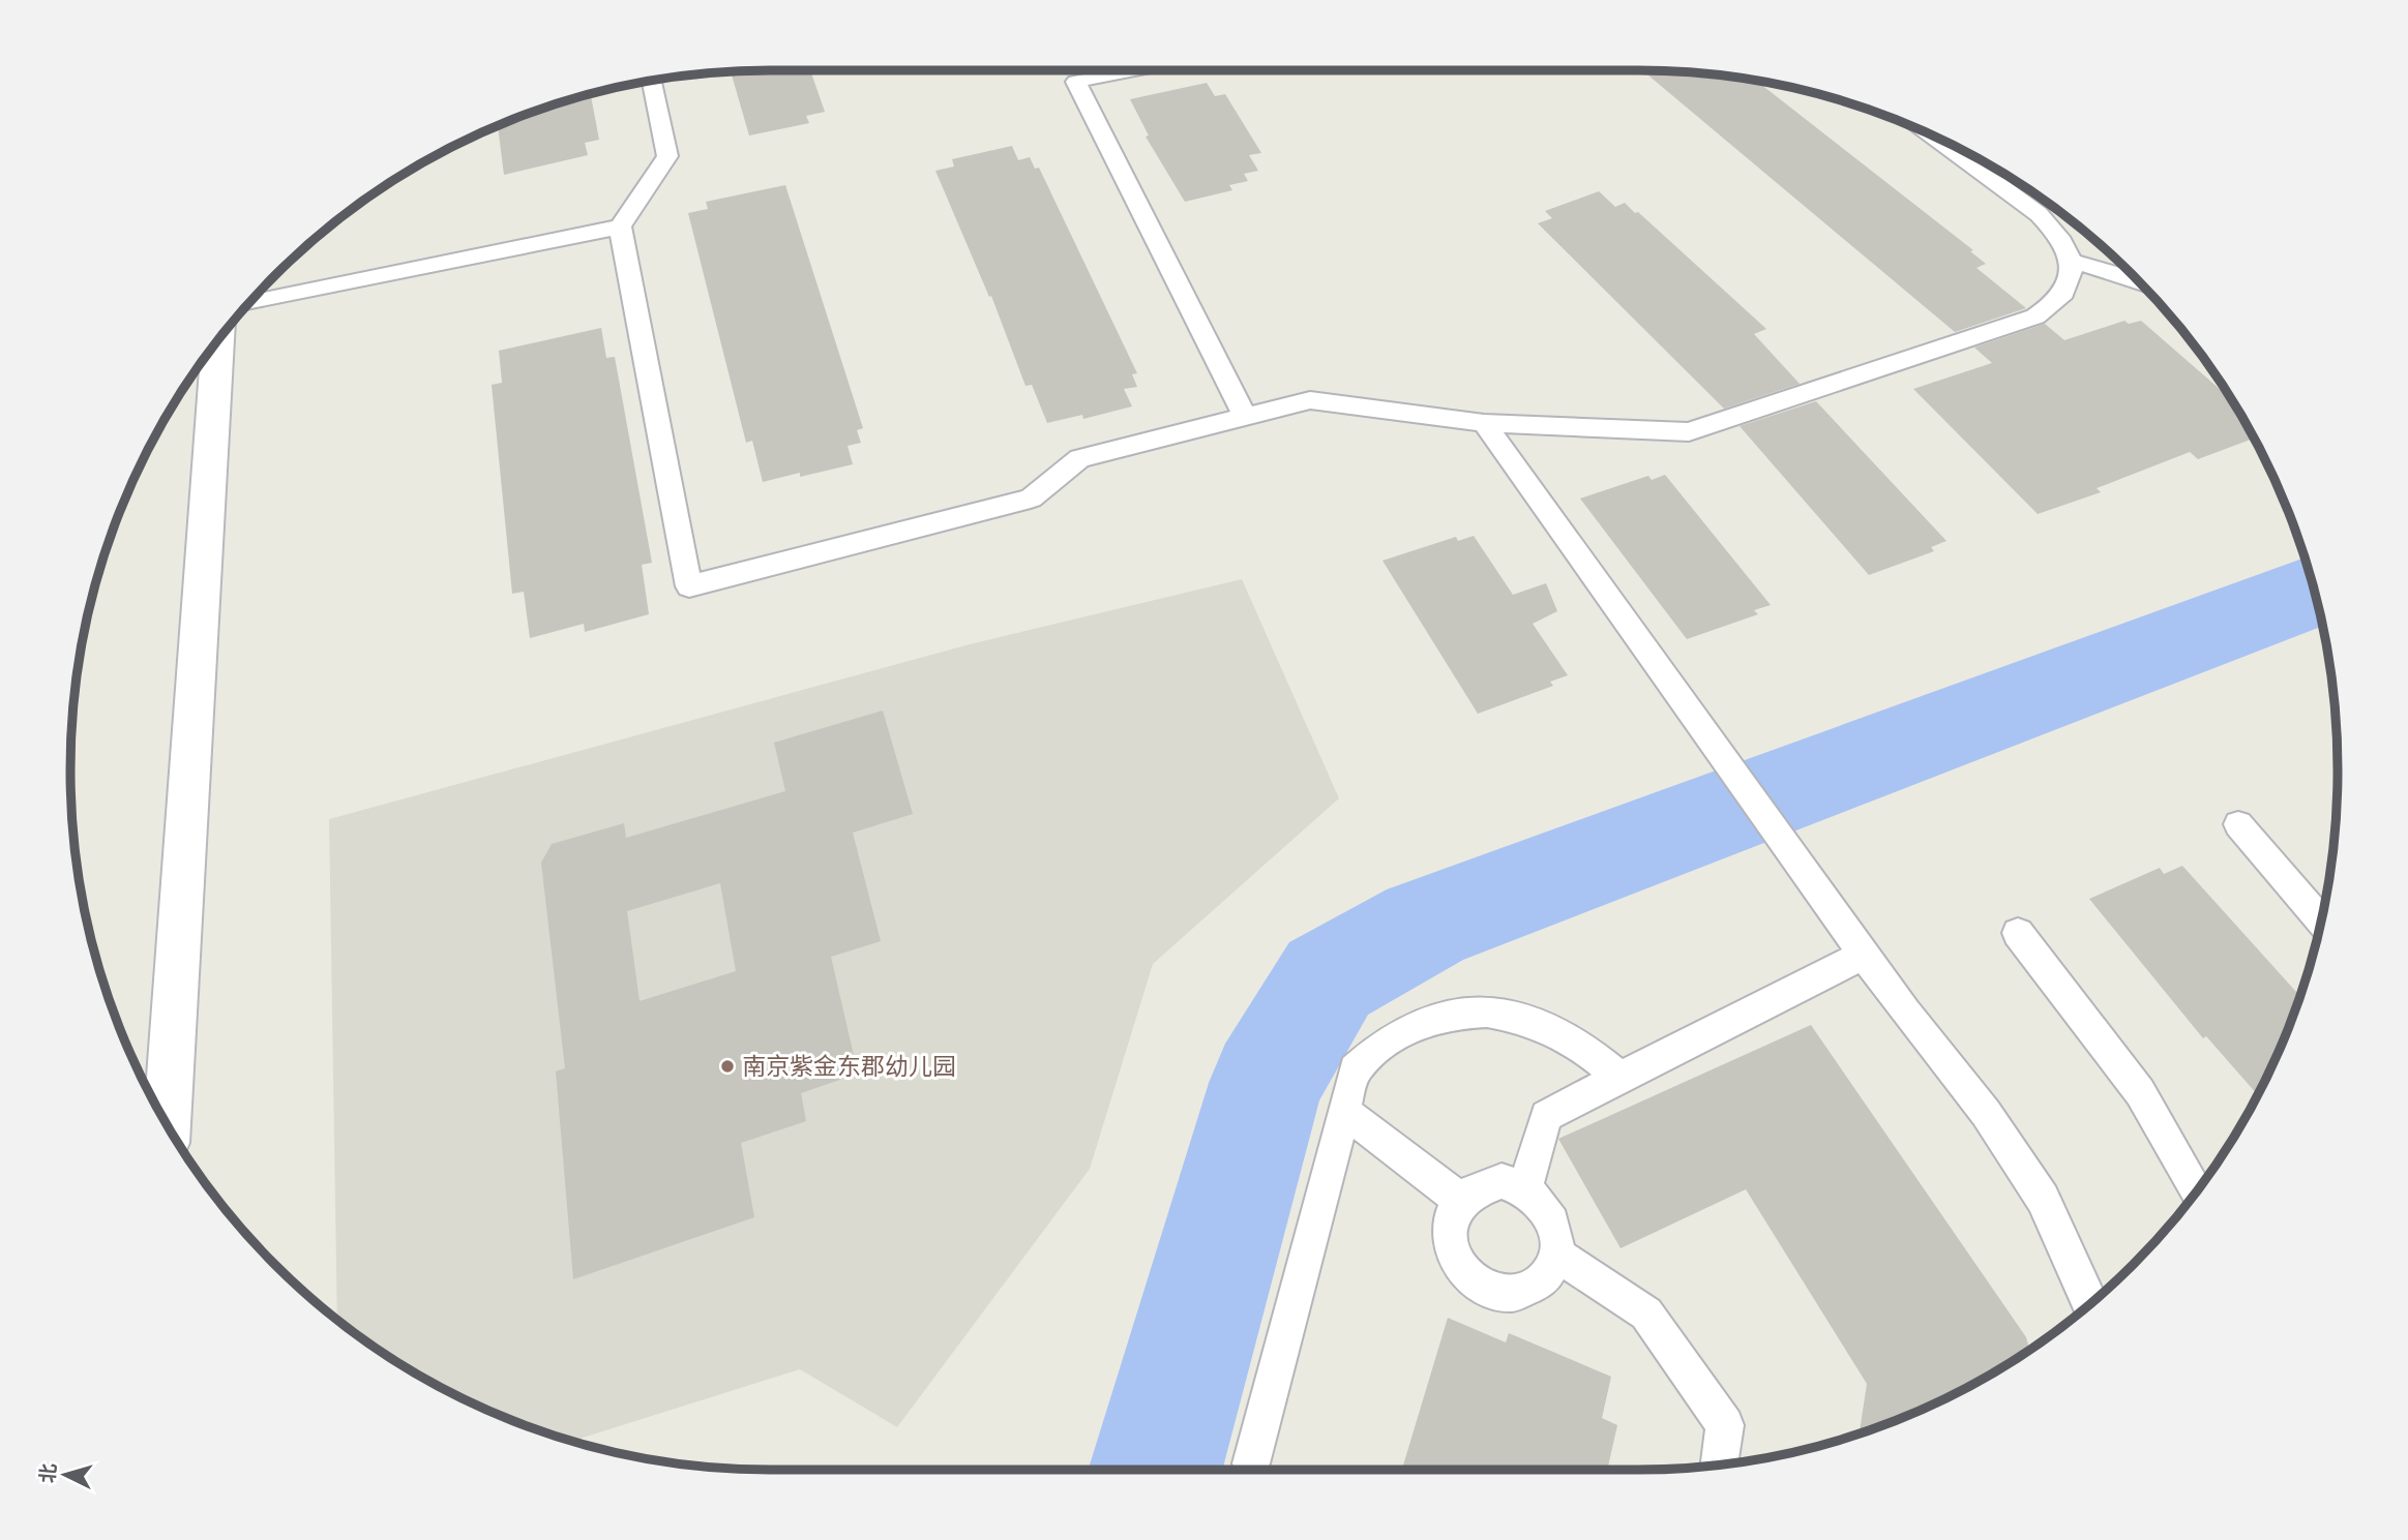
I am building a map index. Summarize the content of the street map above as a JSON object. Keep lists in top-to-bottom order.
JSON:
{
  "places": ["南京紫金东郡幼儿园"],
  "north": "left"
}
